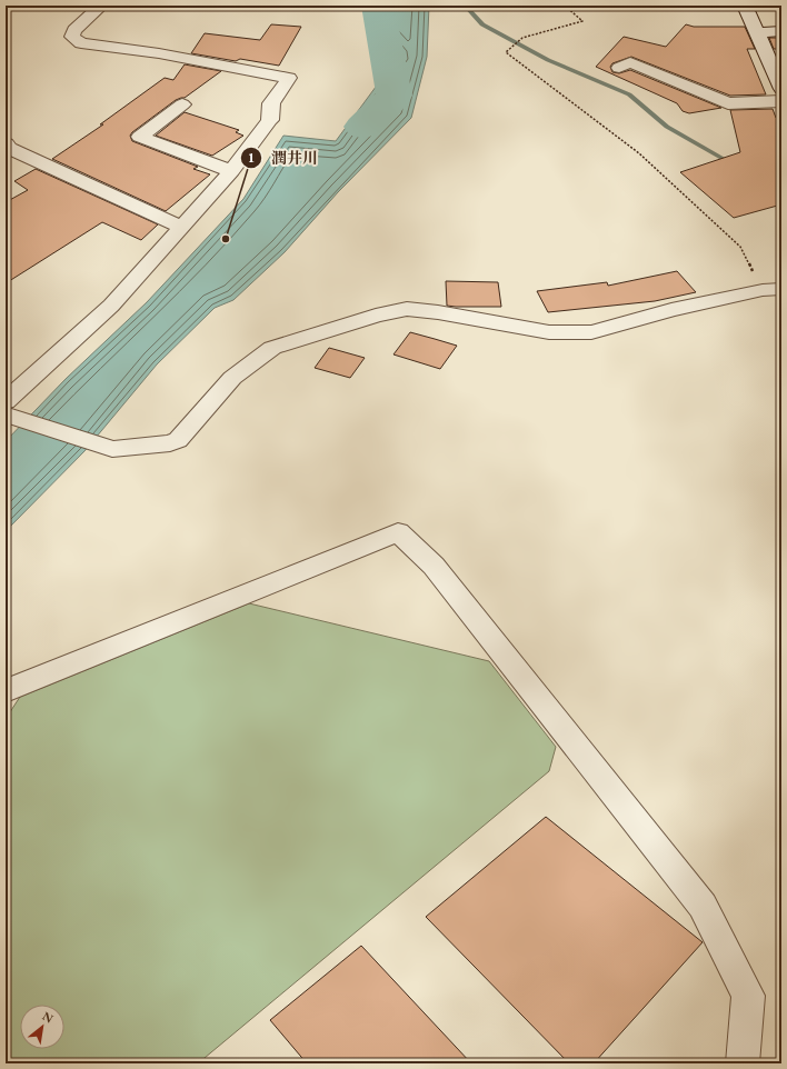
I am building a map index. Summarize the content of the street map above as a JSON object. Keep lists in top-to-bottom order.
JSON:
{
  "places": ["潤井川"],
  "north": "top right"
}
